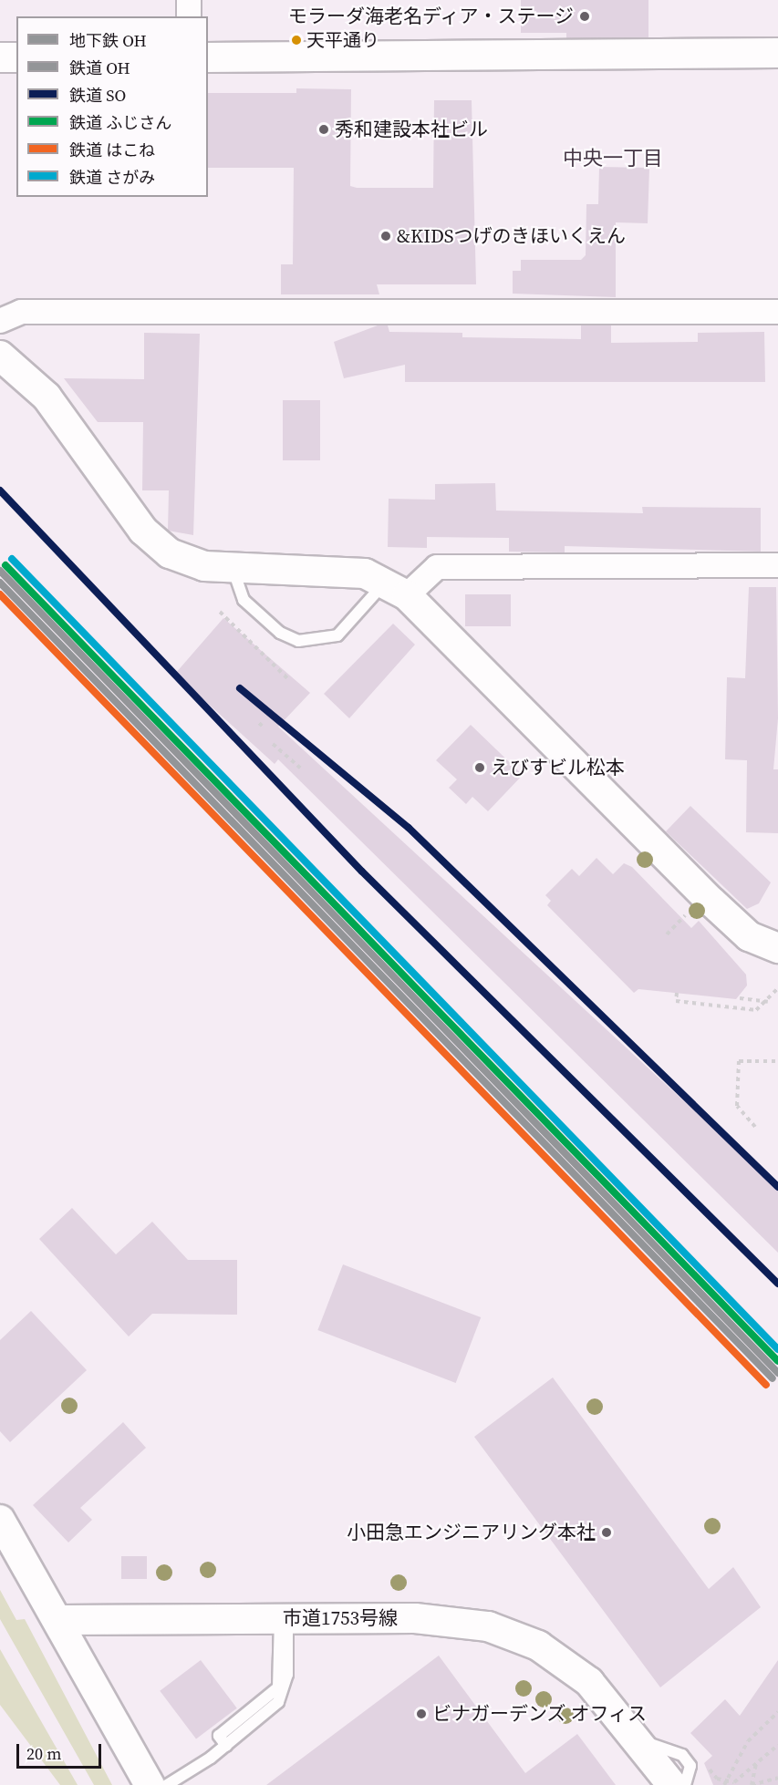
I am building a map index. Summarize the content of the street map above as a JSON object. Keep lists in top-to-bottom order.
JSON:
{
  "streets": {
    "street": ["市道1753号線"]
  },
  "districts": ["中央一丁目"],
  "places": [
    "モラーダ海老名ディア・ステージ",
    "天平通り",
    "秀和建設本社ビル",
    "&KIDSつげのきほいくえん",
    "えびすビル松本",
    "小田急エンジニアリング本社",
    "ビナガーデンズ オフィス"
  ],
  "lines": [
    "rail line SO",
    "rail line さがみ",
    "rail line ふじさん",
    "metro line OH",
    "rail line OH",
    "rail line はこね"
  ],
  "legend": [
    "地下鉄 OH",
    "鉄道 OH",
    "鉄道 SO",
    "鉄道 ふじさん",
    "鉄道 はこね",
    "鉄道 さがみ"
  ],
  "scale_bar": "20 m"
}
